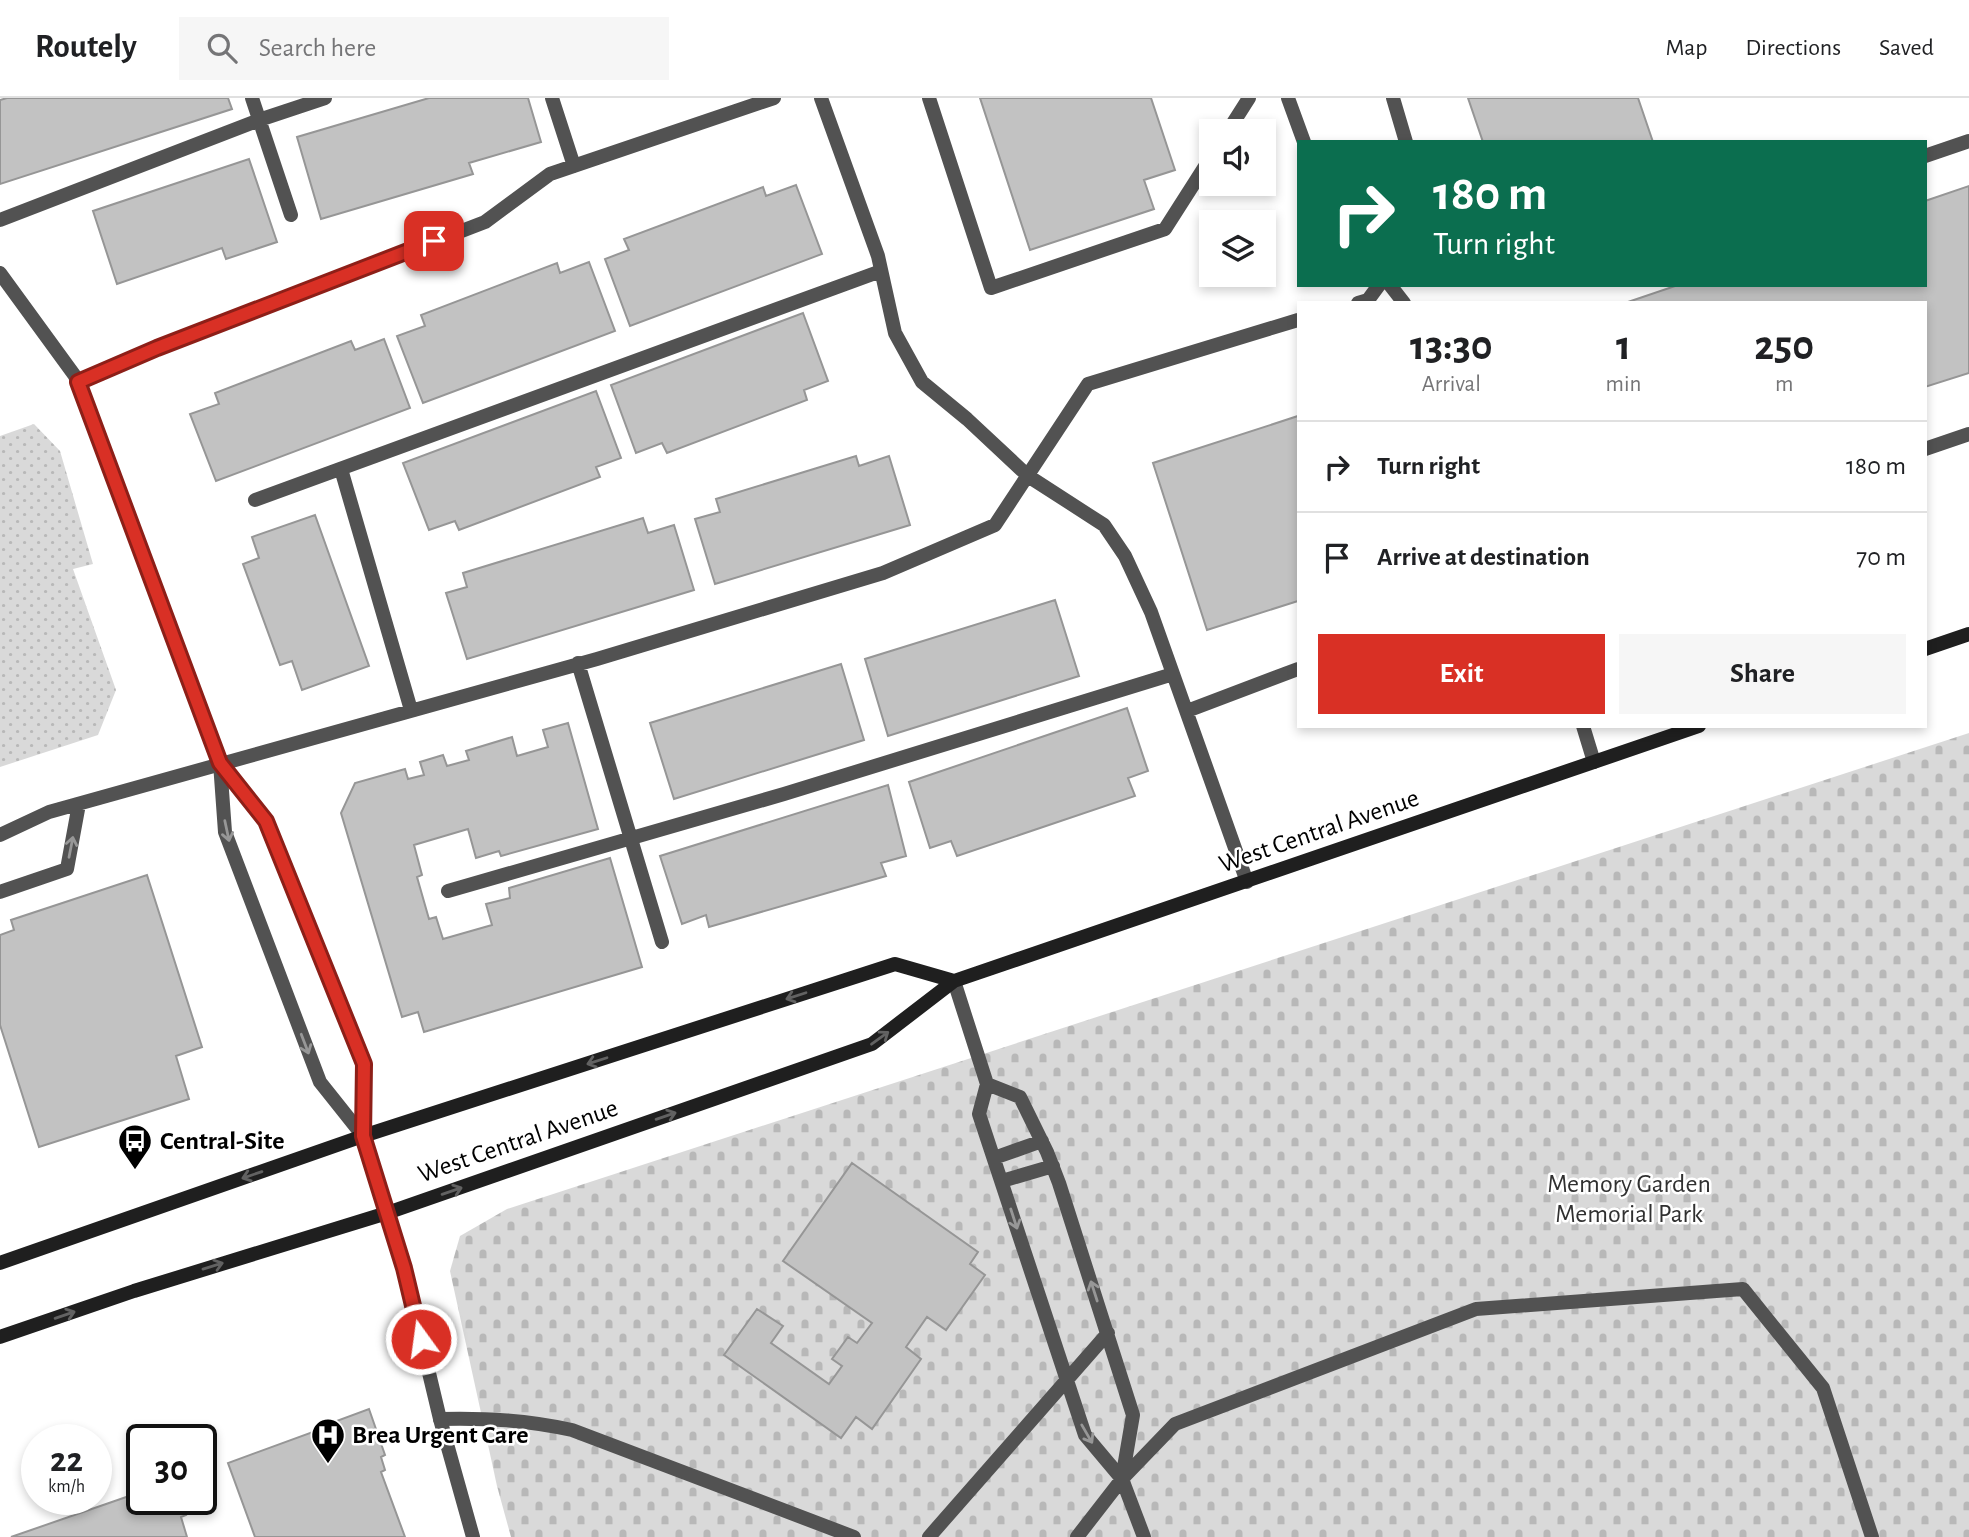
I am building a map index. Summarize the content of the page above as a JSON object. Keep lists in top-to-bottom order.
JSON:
{
  "streets": {
    "main road": ["West Central Avenue"]
  },
  "parks": ["Memory Garden Memorial Park"],
  "places": {
    "bus stop": ["Central-Site"],
    "hospital": ["Brea Urgent Care"]
  },
  "page": {
    "header": "Routely",
    "search": "Search here",
    "nav": ["Map", "Directions", "Saved"],
    "turn": ["180 m", "Turn right"],
    "eta": [
      "13:30",
      "Arrival",
      "1",
      "min",
      "250",
      "m"
    ],
    "list": [
      {
        "name": "Turn right",
        "value": "180 m"
      },
      {
        "name": "Arrive at destination",
        "value": "70 m"
      }
    ],
    "buttons": ["Exit", "Share"],
    "speed": "22 km/h",
    "limit": "30"
  }
}
